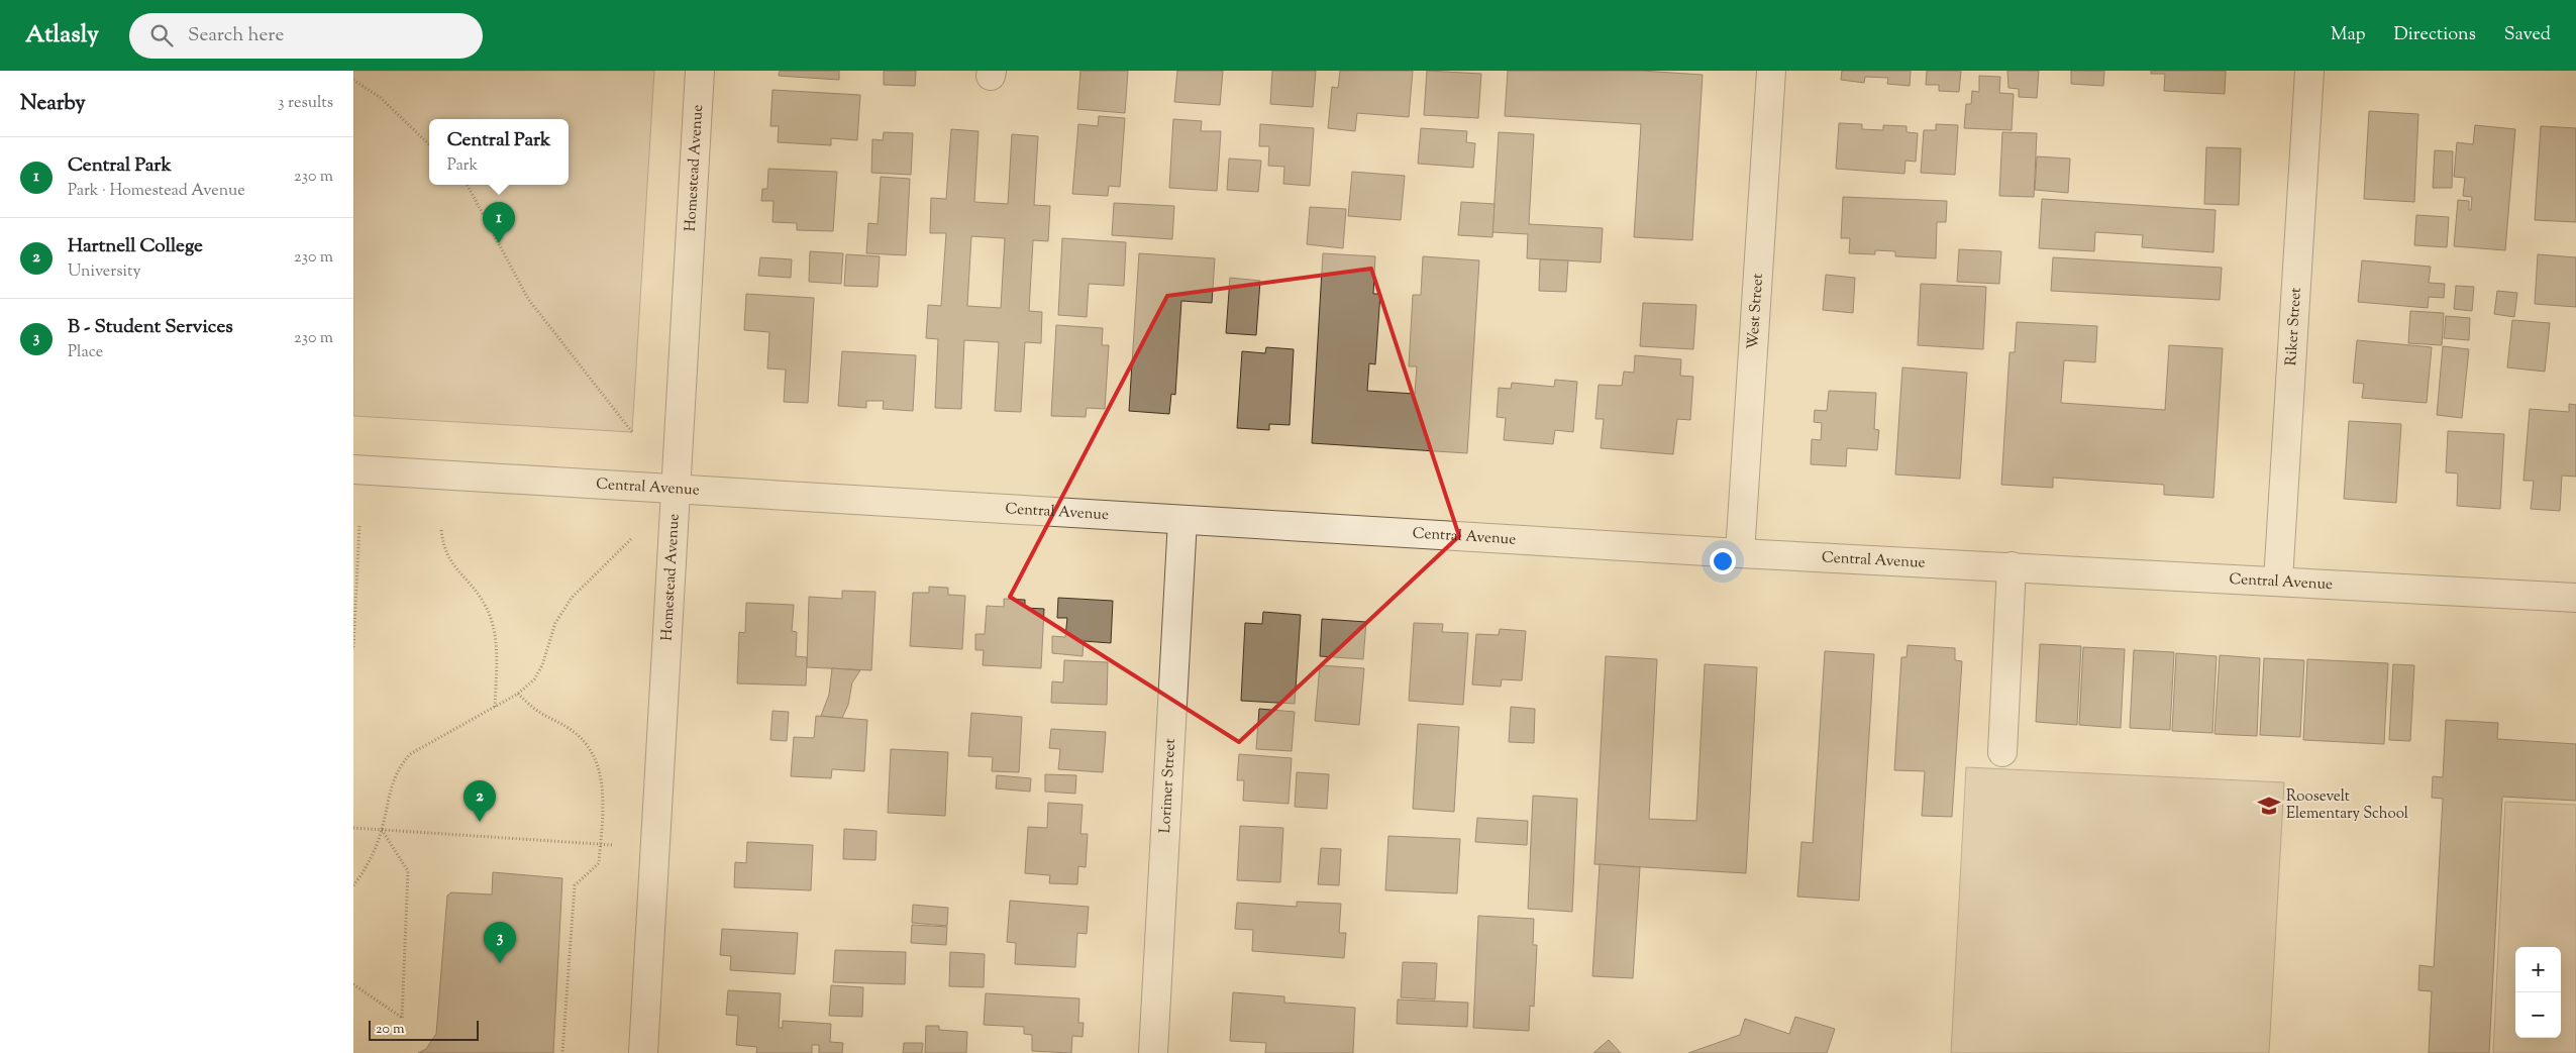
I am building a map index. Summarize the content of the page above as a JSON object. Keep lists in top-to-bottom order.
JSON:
{
  "streets": {
    "street": [
      "Homestead Avenue",
      "West Street",
      "Riker Street",
      "Central Avenue",
      "Lorimer Street"
    ]
  },
  "crossings": [
    ["Homestead Avenue", "Central Avenue"],
    ["West Street", "Central Avenue"],
    ["Riker Street", "Central Avenue"],
    ["Central Avenue", "Lorimer Street"]
  ],
  "places": {
    "school or university": ["Roosevelt Elementary School"]
  },
  "scale_bar": "20 m",
  "page": {
    "header": "Atlasly",
    "search": "Search here",
    "nav": ["Map", "Directions", "Saved"],
    "heading": ["Nearby", "3 results"],
    "popup": ["Central Park", "Park"],
    "list": [
      {
        "mark": "1",
        "name": "Central Park",
        "note": "Park · Homestead Avenue",
        "value": "230 m"
      },
      {
        "mark": "2",
        "name": "Hartnell College",
        "note": "University",
        "value": "230 m"
      },
      {
        "mark": "3",
        "name": "B - Student Services",
        "note": "Place",
        "value": "230 m"
      }
    ],
    "pins": ["1", "2", "3"],
    "map_buttons": ["+", "−"],
    "scale": "20 m"
  }
}
